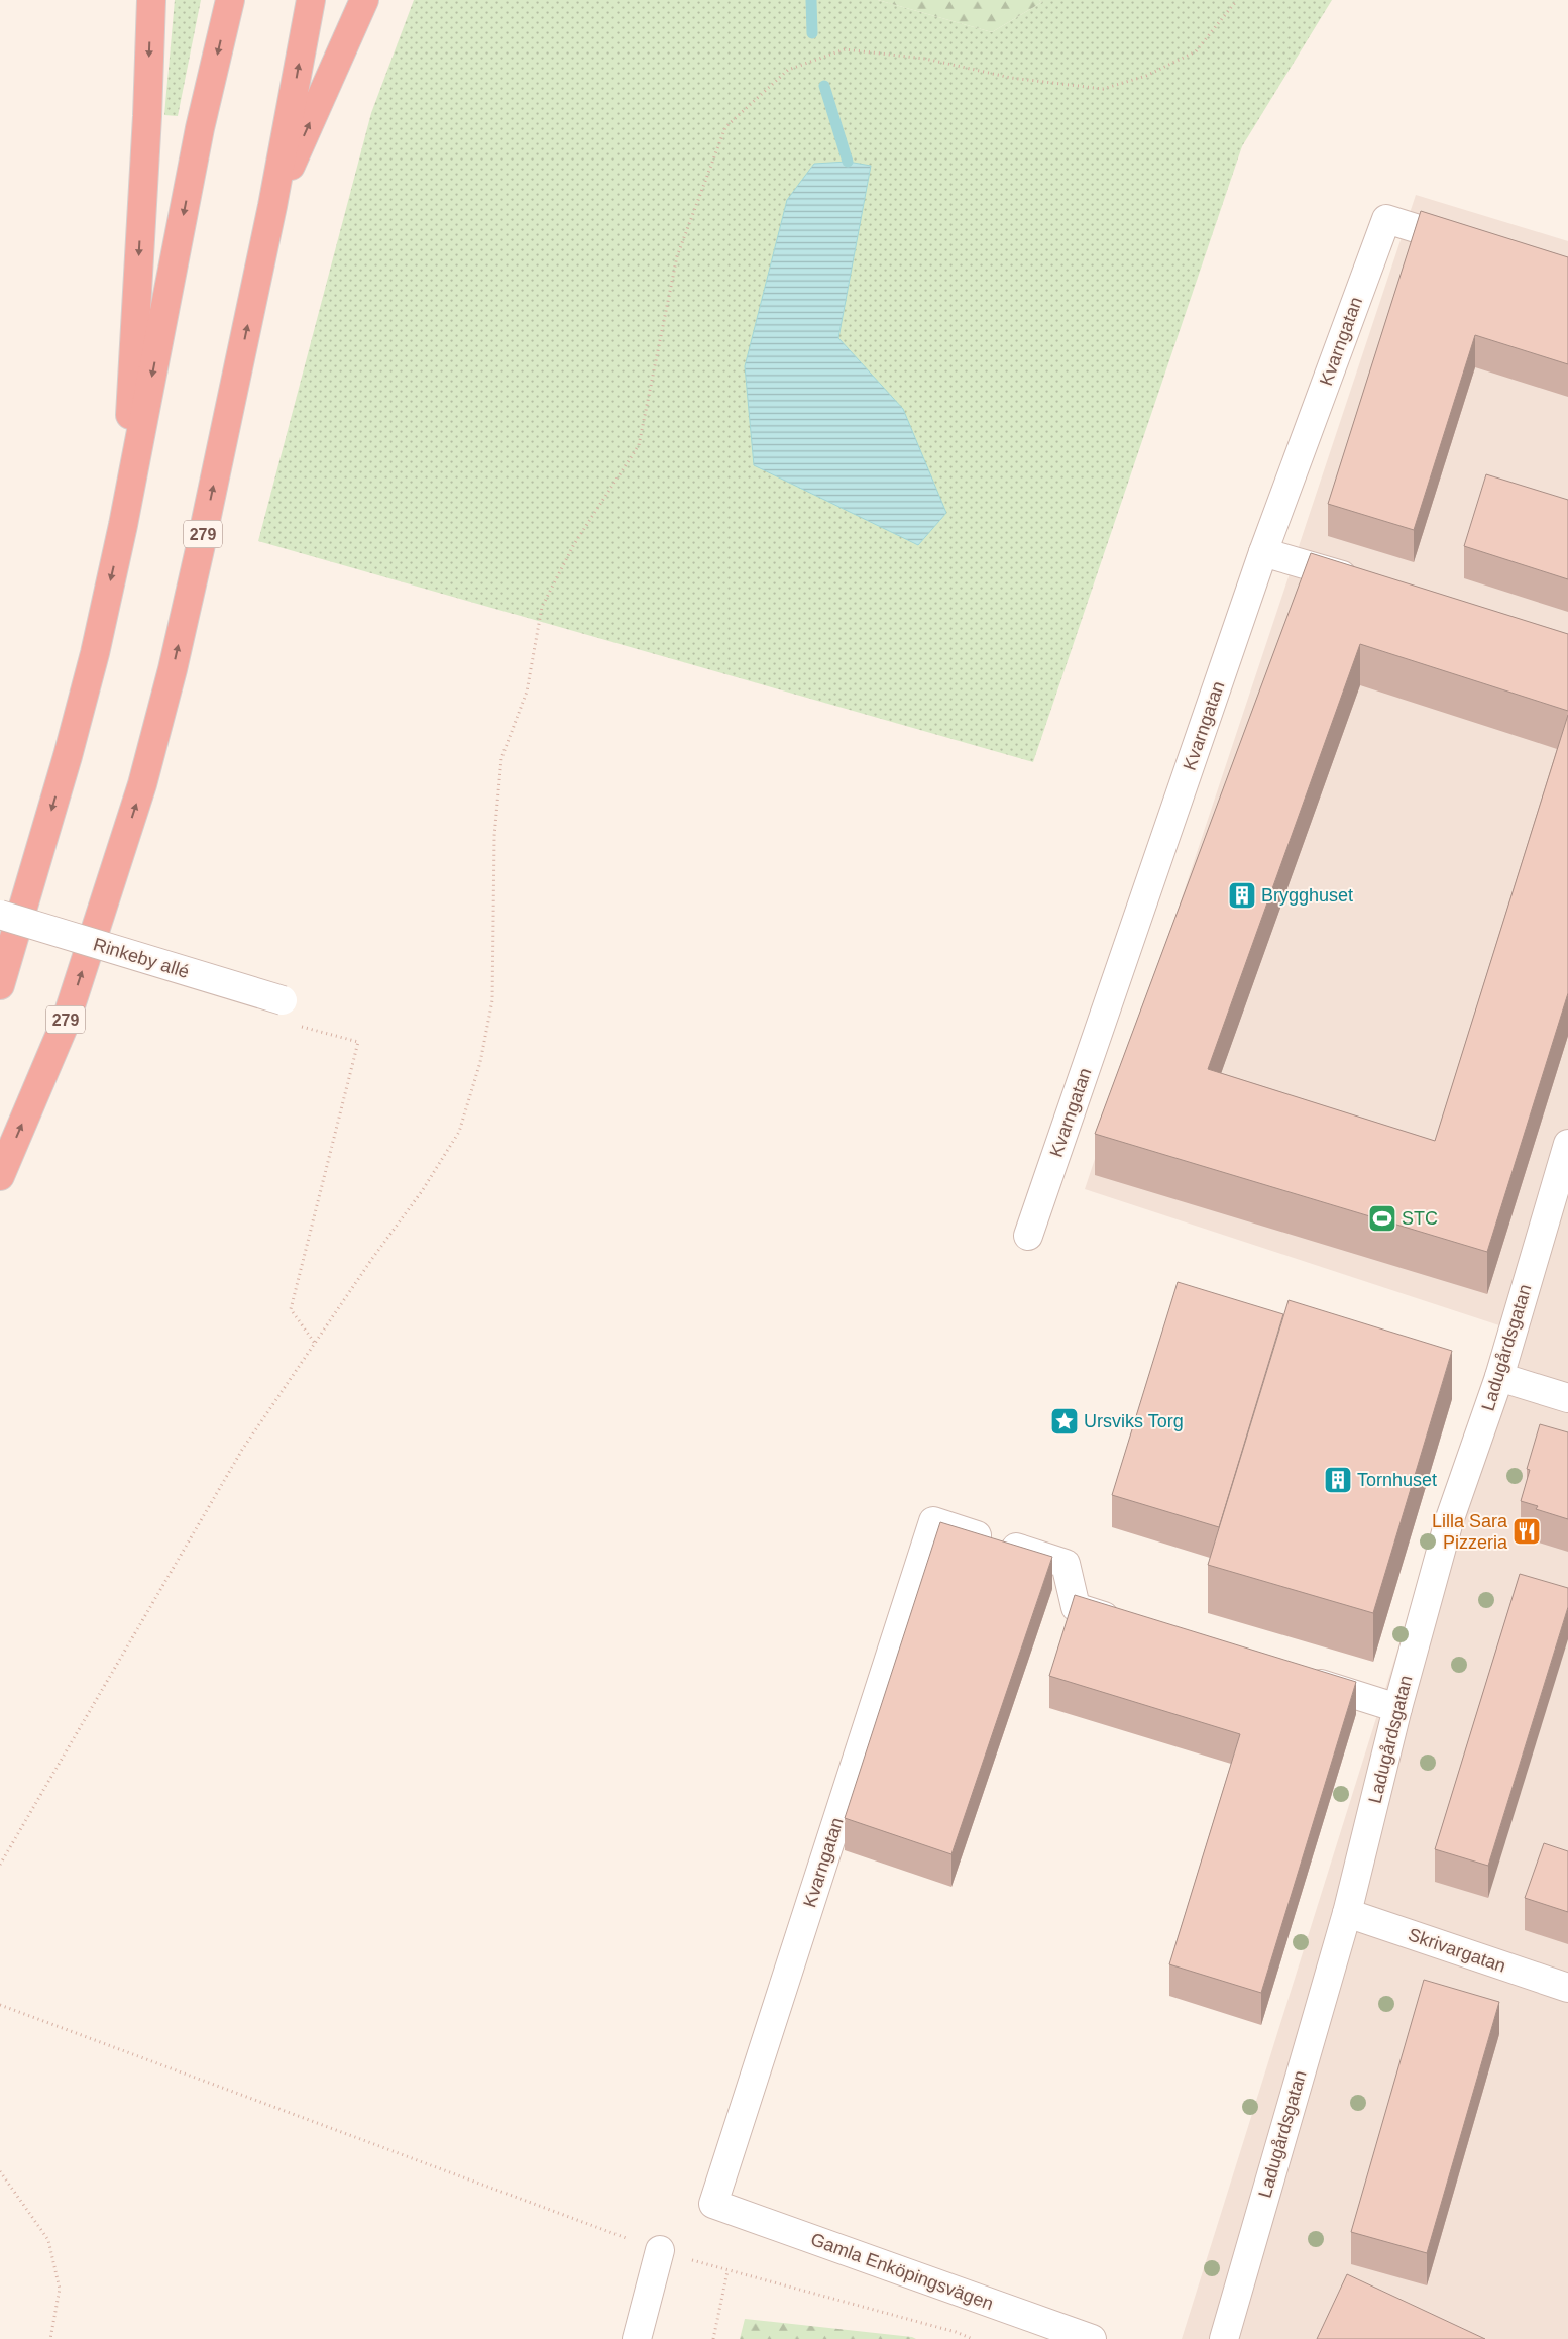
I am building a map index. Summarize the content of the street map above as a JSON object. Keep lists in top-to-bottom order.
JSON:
{
  "streets": {
    "highway": ["279"],
    "street": [
      "Kvarngatan",
      "Rinkeby allé",
      "Ladugårdsgatan",
      "Skrivargatan",
      "Gamla Enköpingsvägen"
    ]
  },
  "crossings": [
    ["Kvarngatan", "Gamla Enköpingsvägen"],
    ["Ladugårdsgatan", "Skrivargatan"]
  ],
  "places": {
    "building": ["Brygghuset", "Tornhuset"],
    "sports": ["STC"],
    "place": ["Ursviks Torg"],
    "restaurant": ["Lilla Sara Pizzeria"]
  }
}
